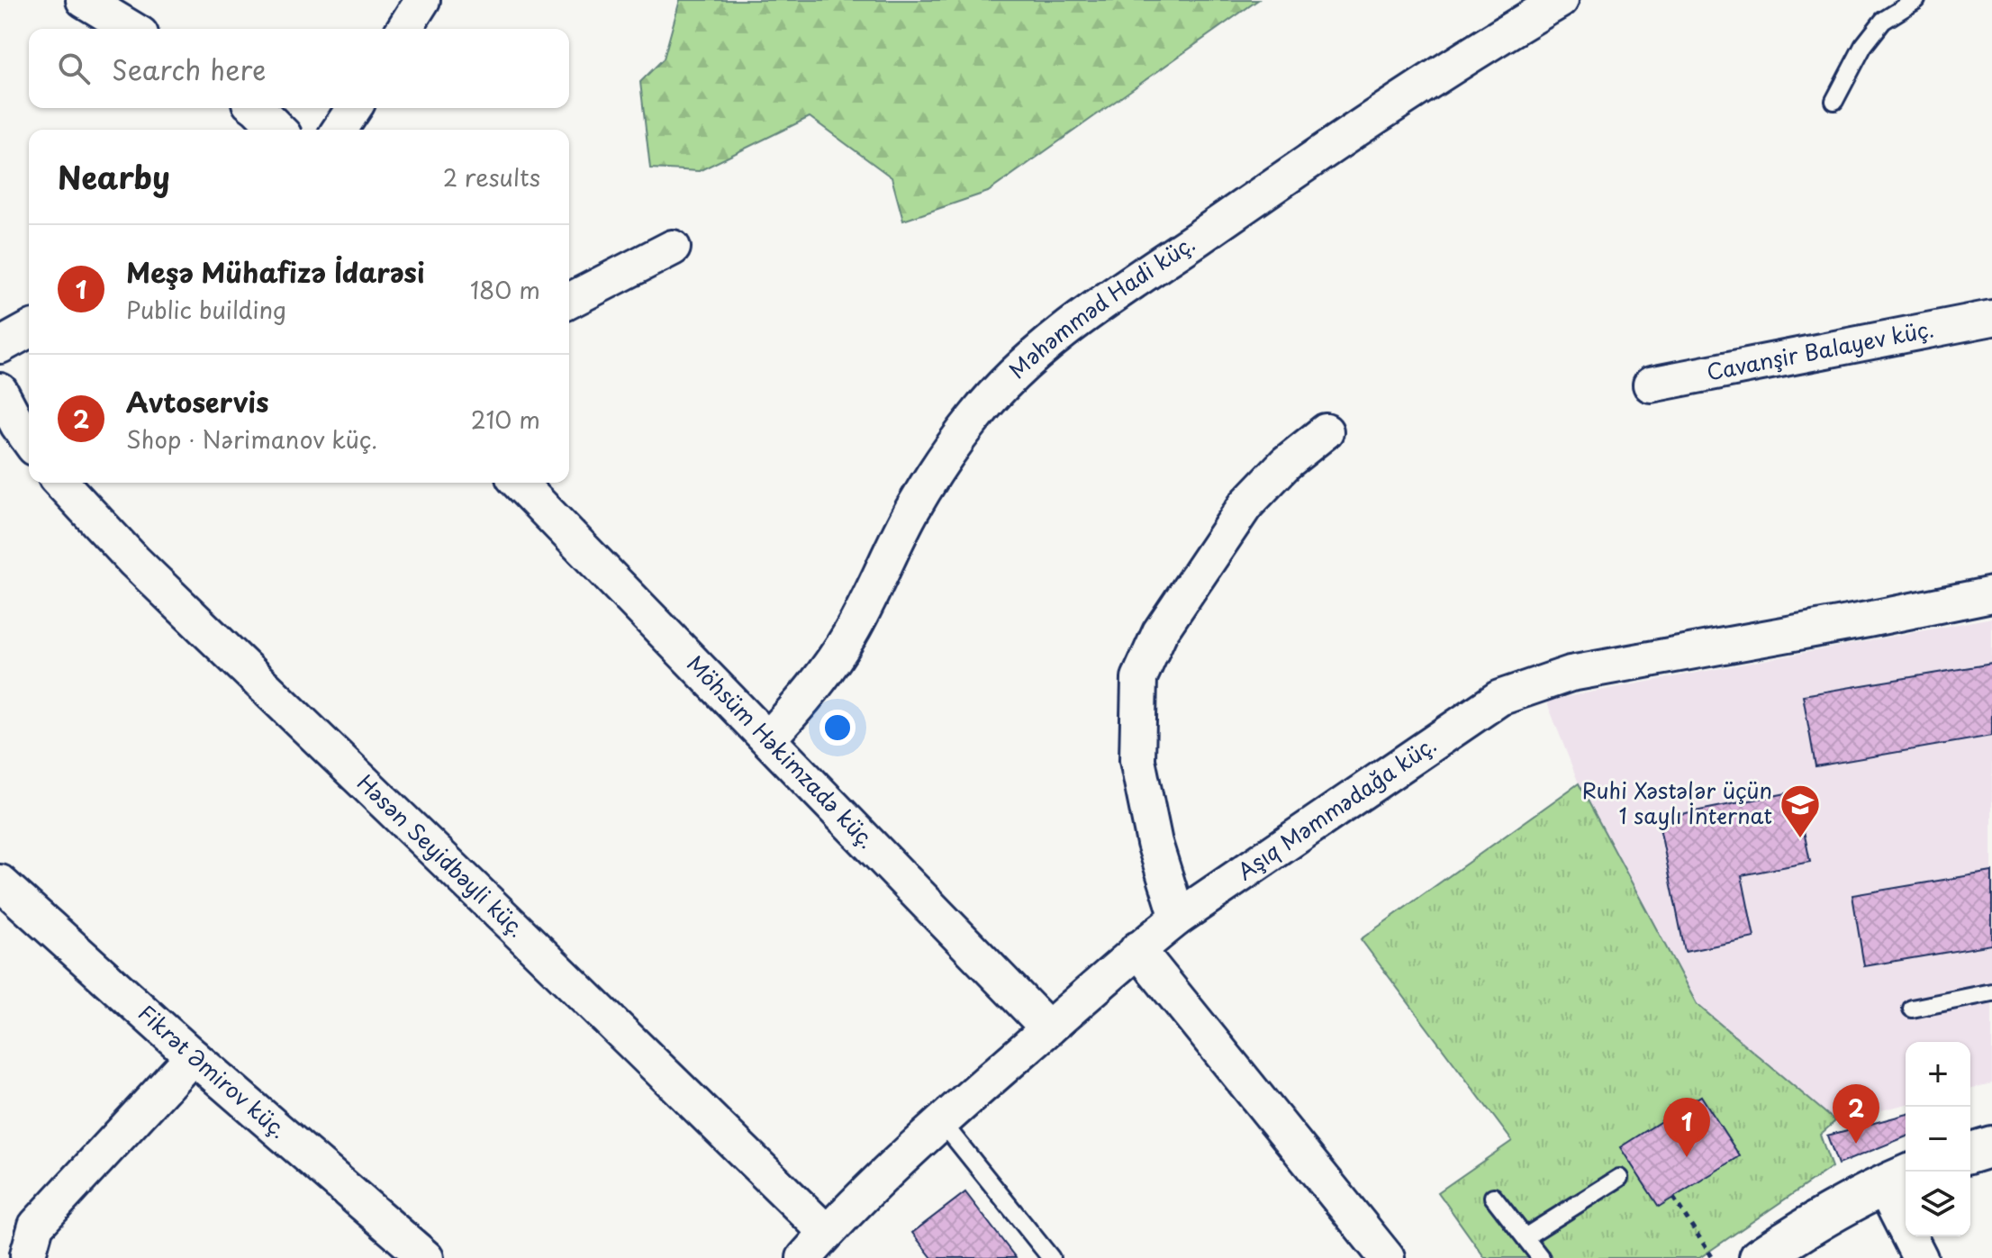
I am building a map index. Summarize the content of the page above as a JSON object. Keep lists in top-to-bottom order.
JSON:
{
  "streets": {
    "street": [
      "Məhəmməd Hadi küç.",
      "Cavanşir Balayev küç.",
      "Möhsüm Həkimzadə küç.",
      "Aşıq Məmmədağa küç.",
      "Həsən Seyidbəyli küç.",
      "Fikrət Əmirov küç."
    ]
  },
  "crossings": [
    ["Məhəmməd Hadi küç.", "Möhsüm Həkimzadə küç."],
    ["Möhsüm Həkimzadə küç.", "Aşıq Məmmədağa küç."],
    ["Aşıq Məmmədağa küç.", "Həsən Seyidbəyli küç."]
  ],
  "places": {
    "school or university": ["Ruhi Xəstələr üçün 1 saylı İnternat"]
  },
  "page": {
    "search": "Search here",
    "heading": ["Nearby", "2 results"],
    "list": [
      {
        "mark": "1",
        "name": "Meşə Mühafizə İdarəsi",
        "note": "Public building",
        "value": "180 m"
      },
      {
        "mark": "2",
        "name": "Avtoservis",
        "note": "Shop · Nərimanov küç.",
        "value": "210 m"
      }
    ],
    "map_buttons": ["+", "−"],
    "pins": ["2", "1"]
  }
}
